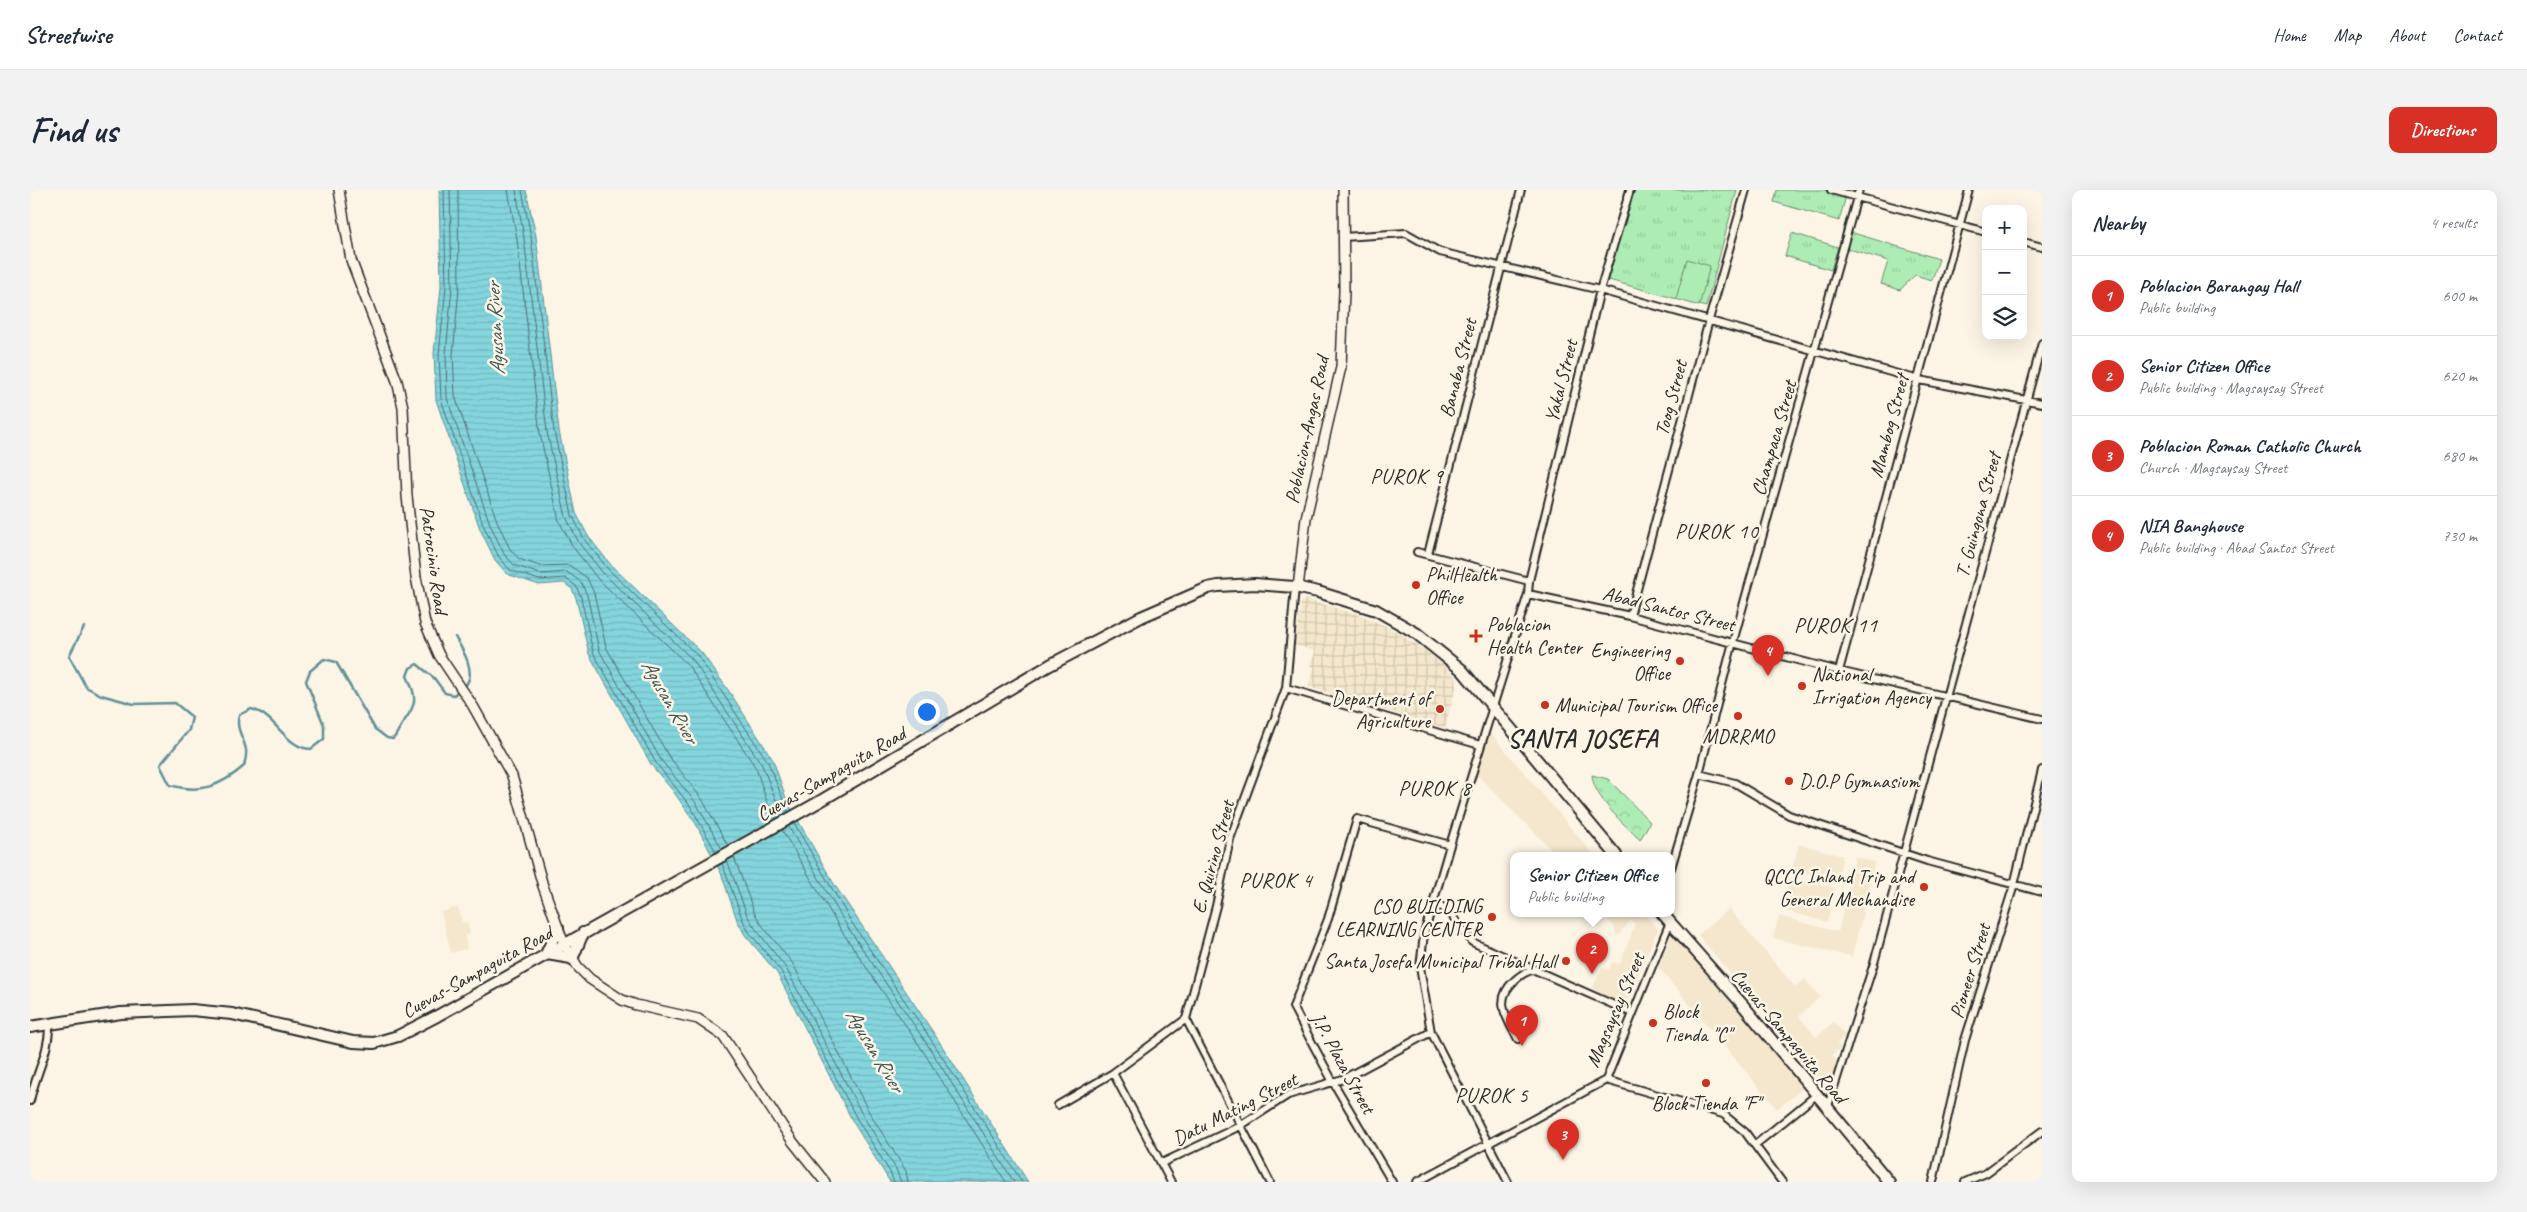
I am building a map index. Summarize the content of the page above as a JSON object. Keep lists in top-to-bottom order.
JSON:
{
  "streets": {
    "main road": ["Cuevas-Sampaguita Road"],
    "street": [
      "Banaba Street",
      "Yakal Street",
      "Toog Street",
      "Mambog Street",
      "Poblacion-Angas Road",
      "Champaca Street",
      "T. Guingona Street",
      "Patrocinio Road",
      "Abad Santos Street",
      "E. Quirino Street",
      "Pioneer Street",
      "Magsaysay Street",
      "J.P. Plaza Street",
      "Datu Mating Street"
    ]
  },
  "crossings": [
    ["Toog Street", "Abad Santos Street"],
    ["Mambog Street", "Abad Santos Street"],
    ["Poblacion-Angas Road", "Cuevas-Sampaguita Road"],
    ["Poblacion-Angas Road", "E. Quirino Street"],
    ["Champaca Street", "Abad Santos Street"],
    ["T. Guingona Street", "Abad Santos Street"],
    ["T. Guingona Street", "Cuevas-Sampaguita Road"],
    ["Patrocinio Road", "Cuevas-Sampaguita Road"],
    ["Cuevas-Sampaguita Road", "E. Quirino Street"],
    ["Cuevas-Sampaguita Road", "Magsaysay Street"],
    ["J.P. Plaza Street", "Datu Mating Street"]
  ],
  "districts": [
    "PUROK 9",
    "PUROK 10",
    "PUROK 11",
    "SANTA JOSEFA",
    "PUROK 8",
    "PUROK 4",
    "PUROK 5"
  ],
  "water": ["Agusan River"],
  "places": {
    "other": [
      "PhilHealth Office",
      "Engineering Office",
      "National Irrigation Agency",
      "Municipal Tourism Office",
      "Department of Agriculture",
      "MDRRMO",
      "D.O.P Gymnasium",
      "QCCC Inland Trip and General Mechandise",
      "CSO BUILDING LEARNING CENTER",
      "Santa Josefa Municipal Tribal Hall",
      "Block Tienda \"C\"",
      "Block Tienda \"F\""
    ],
    "health": ["Poblacion Health Center"]
  },
  "page": {
    "header": "Streetwise",
    "nav": [
      "Home",
      "Map",
      "About",
      "Contact"
    ],
    "buttons": "Directions",
    "title": "Find us",
    "heading": ["Nearby", "4 results"],
    "map_buttons": ["+", "−"],
    "list": [
      {
        "mark": "1",
        "name": "Poblacion Barangay Hall",
        "note": "Public building",
        "value": "600 m"
      },
      {
        "mark": "2",
        "name": "Senior Citizen Office",
        "note": "Public building · Magsaysay Street",
        "value": "620 m"
      },
      {
        "mark": "3",
        "name": "Poblacion Roman Catholic Church",
        "note": "Church · Magsaysay Street",
        "value": "680 m"
      },
      {
        "mark": "4",
        "name": "NIA Banghouse",
        "note": "Public building · Abad Santos Street",
        "value": "730 m"
      }
    ],
    "pins": [
      "4",
      "2",
      "1",
      "3"
    ],
    "popup": ["Senior Citizen Office", "Public building"]
  }
}
